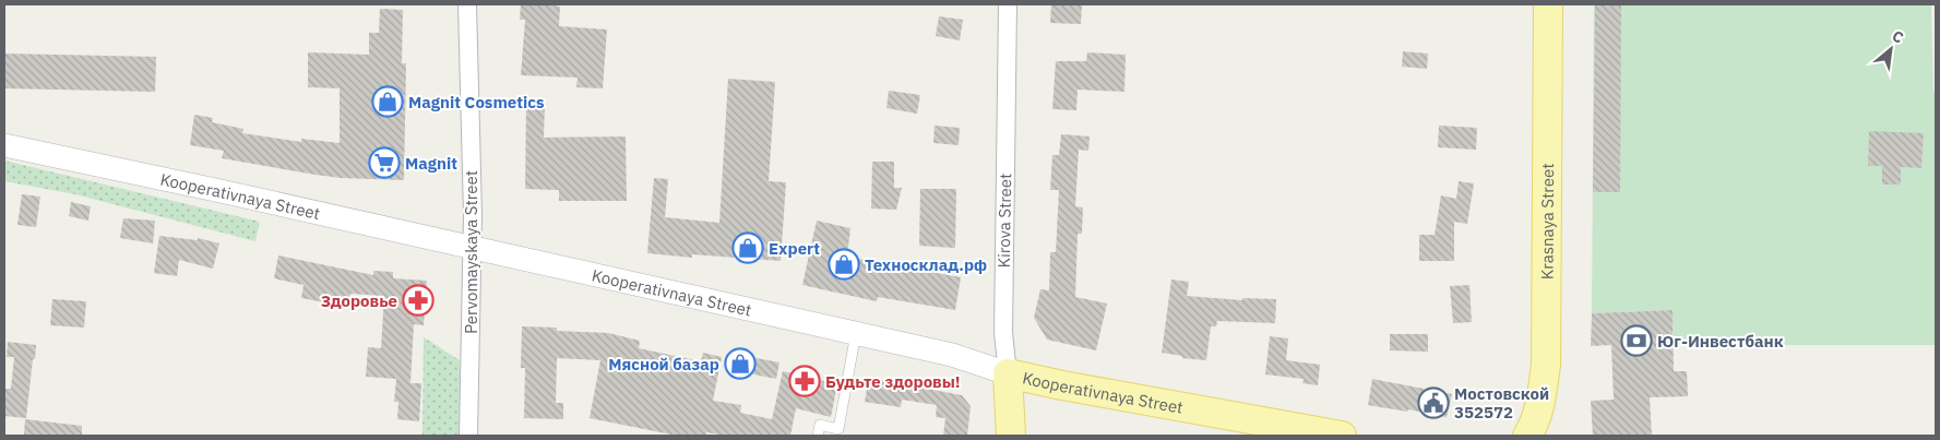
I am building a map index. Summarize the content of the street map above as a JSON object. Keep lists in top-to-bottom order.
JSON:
{
  "streets": {
    "main road": ["Kooperativnaya Street", "Kirova Street", "Krasnaya Street"],
    "street": ["Pervomayskaya Street"]
  },
  "crossings": [
    ["Kooperativnaya Street", "Kirova Street"],
    ["Kooperativnaya Street", "Pervomayskaya Street"]
  ],
  "places": {
    "shop": [
      "Magnit Cosmetics",
      "Expert",
      "Техносклад.рф",
      "Мясной базар"
    ],
    "supermarket": ["Magnit"],
    "pharmacy": ["Здоровье", "Будьте здоровы!"],
    "bank": ["Юг-Инвестбанк"],
    "public building": ["Мостовской 352572"]
  },
  "north": "top right"
}
